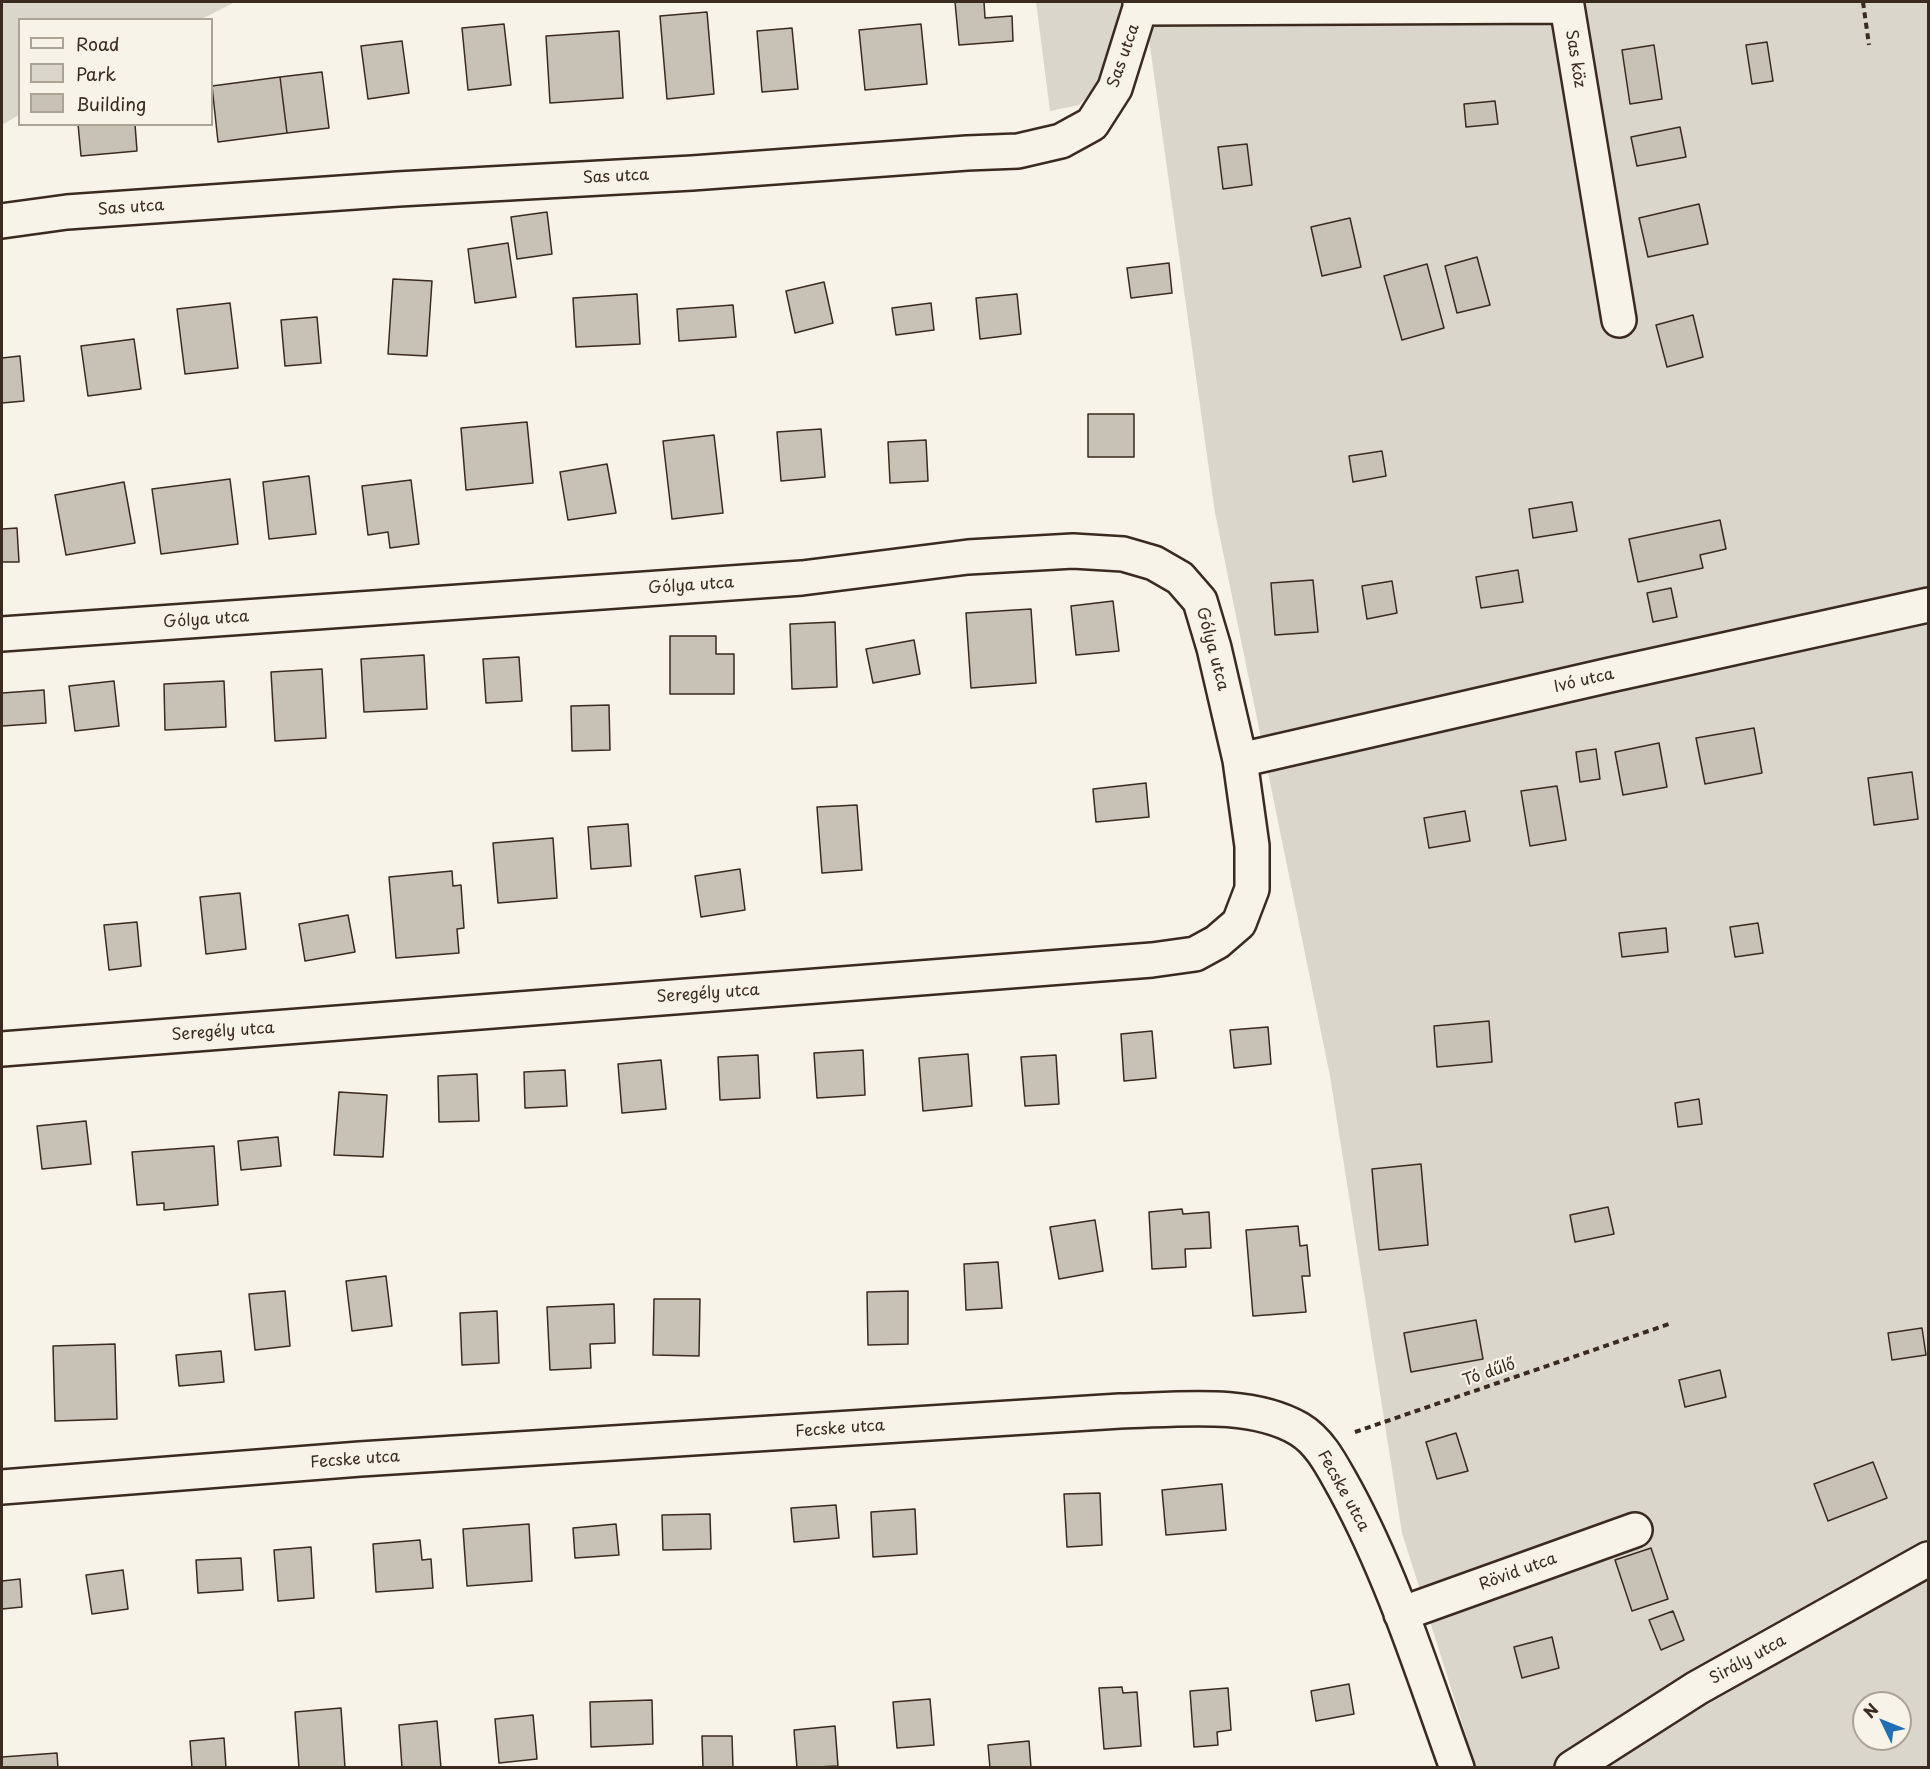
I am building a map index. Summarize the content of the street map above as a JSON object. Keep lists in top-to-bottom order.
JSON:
{
  "streets": {
    "street": [
      "Sas utca",
      "Sas köz",
      "Gólya utca",
      "Ivó utca",
      "Seregély utca",
      "Fecske utca",
      "Rövid utca",
      "Sirály utca"
    ],
    "path": ["Tó dűlő"]
  },
  "crossings": [
    ["Sas utca", "Sas köz"],
    ["Gólya utca", "Ivó utca"],
    ["Gólya utca", "Seregély utca"],
    ["Ivó utca", "Seregély utca"],
    ["Tó dűlő", "Fecske utca"],
    ["Fecske utca", "Rövid utca"]
  ],
  "legend": ["Road", "Park", "Building"],
  "north": "top left"
}
